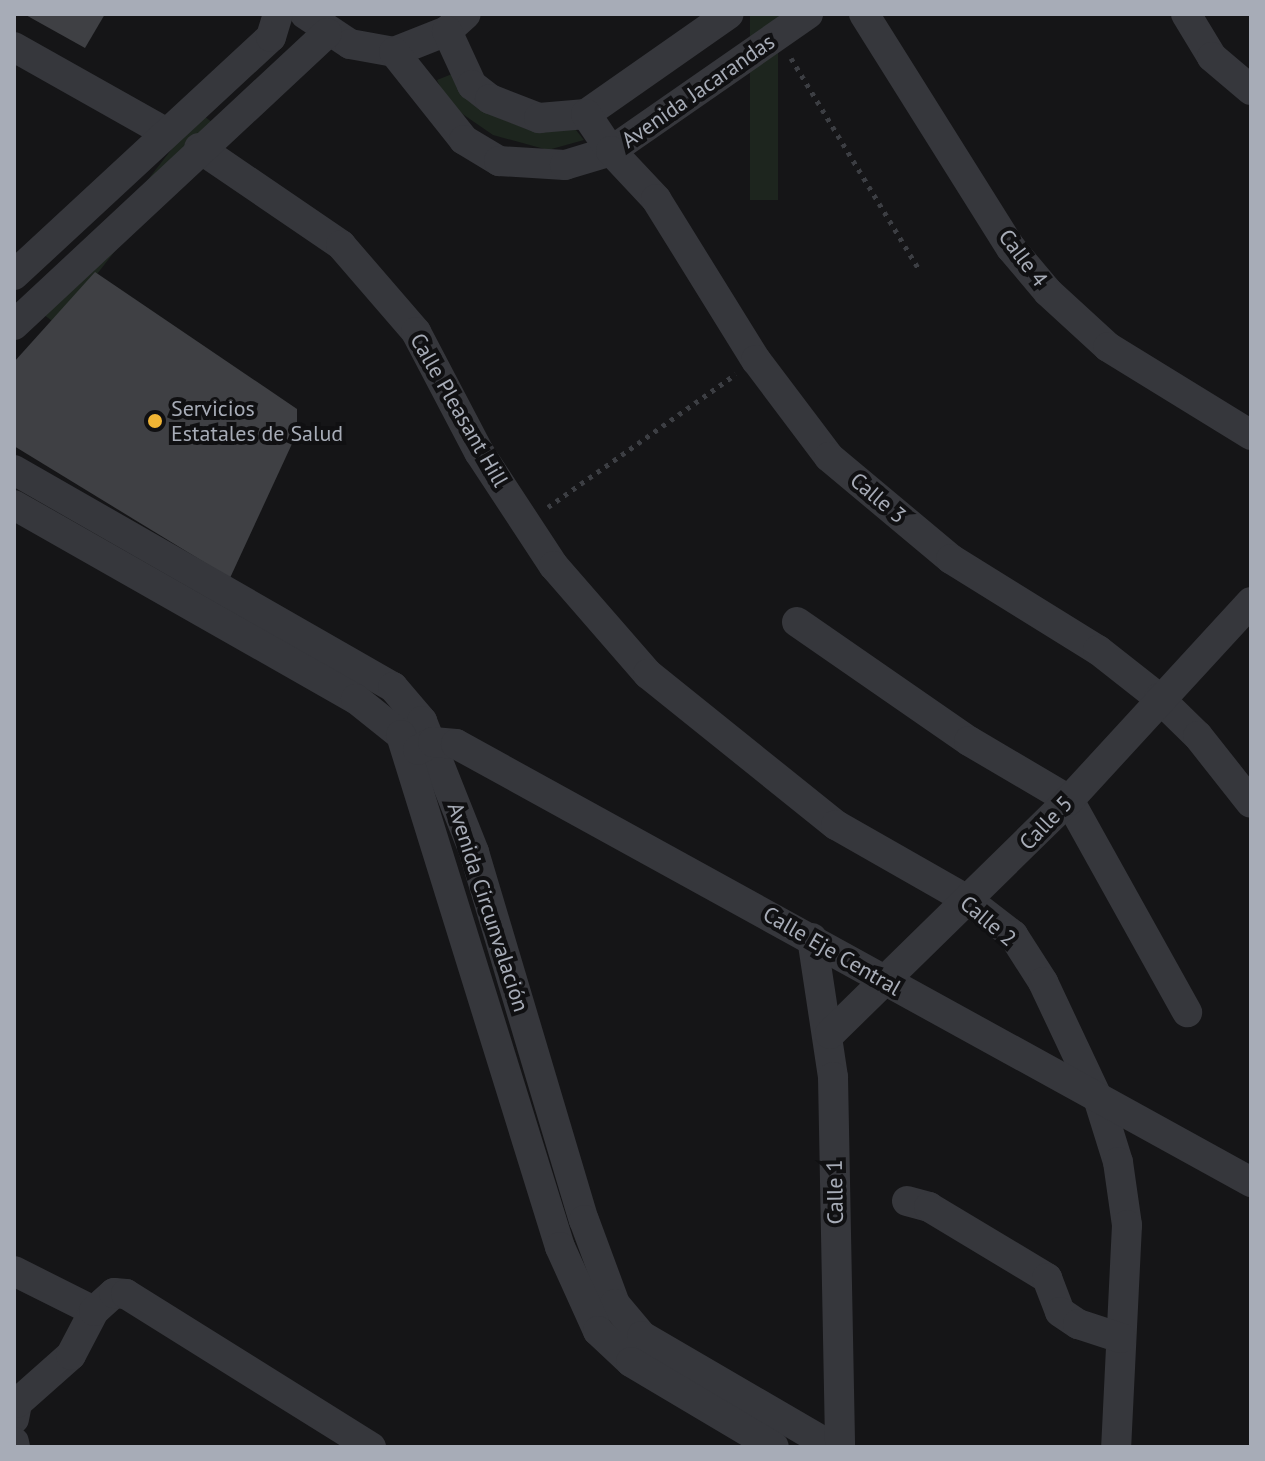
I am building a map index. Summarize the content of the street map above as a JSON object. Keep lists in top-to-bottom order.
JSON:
{
  "streets": {
    "street": [
      "Avenida Jacarandas",
      "Calle 4",
      "Calle Pleasant Hill",
      "Calle 3",
      "Calle 5",
      "Avenida Circunvalación",
      "Calle 2",
      "Calle Eje Central",
      "Calle 1"
    ]
  },
  "crossings": [
    ["Avenida Jacarandas", "Calle 3"],
    ["Calle Pleasant Hill", "Calle 2"],
    ["Calle 3", "Calle 5"],
    ["Calle 5", "Calle 2"],
    ["Calle 5", "Calle Eje Central"],
    ["Calle 5", "Calle 1"],
    ["Avenida Circunvalación", "Calle Eje Central"],
    ["Calle 2", "Calle Eje Central"],
    ["Calle Eje Central", "Calle 1"]
  ],
  "places": ["Servicios Estatales de Salud"]
}
